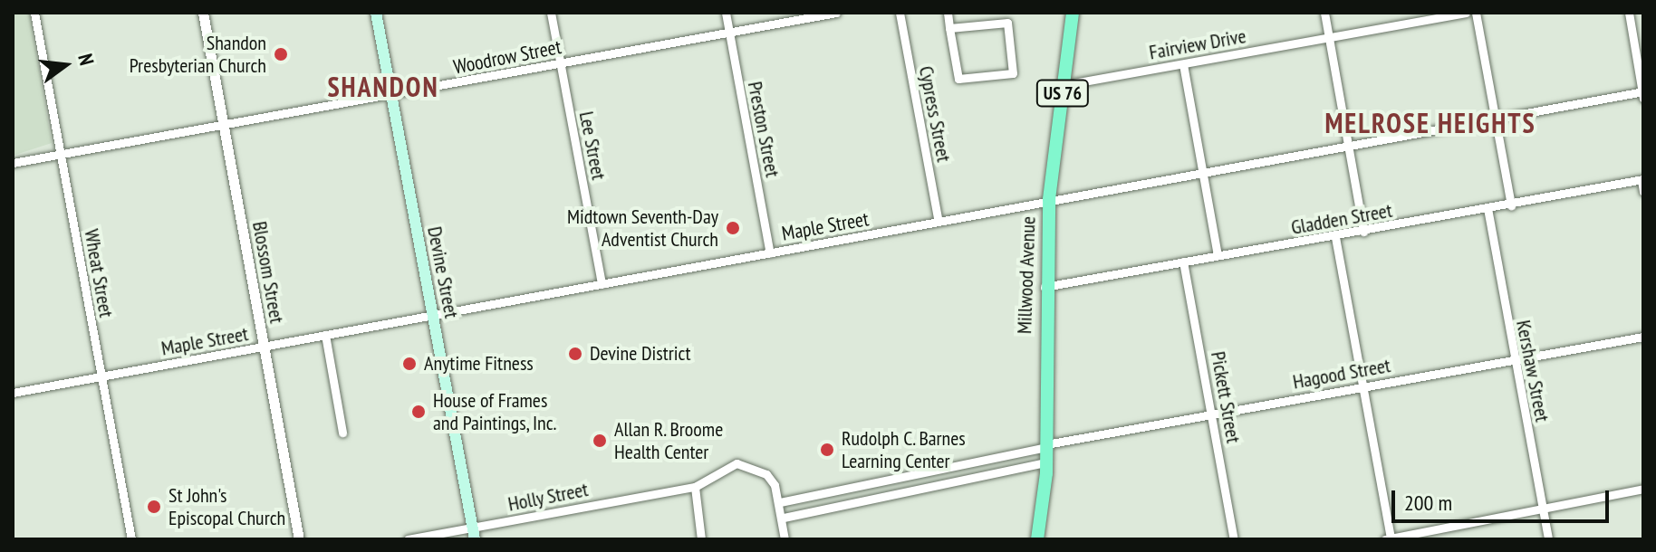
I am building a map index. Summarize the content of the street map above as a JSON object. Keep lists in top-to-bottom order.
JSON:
{
  "streets": {
    "main road": ["US 76", "Devine Street", "Millwood Avenue"],
    "street": [
      "Fairview Drive",
      "Woodrow Street",
      "Cypress Street",
      "Preston Street",
      "Lee Street",
      "Gladden Street",
      "Maple Street",
      "Blossom Street",
      "Wheat Street",
      "Kershaw Street",
      "Hagood Street",
      "Pickett Street",
      "Holly Street"
    ]
  },
  "crossings": [
    ["Fairview Drive", "Millwood Avenue"],
    ["Woodrow Street", "Preston Street"],
    ["Woodrow Street", "Lee Street"],
    ["Woodrow Street", "Blossom Street"],
    ["Woodrow Street", "Devine Street"],
    ["Woodrow Street", "Wheat Street"],
    ["Cypress Street", "Maple Street"],
    ["Preston Street", "Maple Street"],
    ["Lee Street", "Maple Street"],
    ["Gladden Street", "Millwood Avenue"],
    ["Gladden Street", "Kershaw Street"],
    ["Gladden Street", "Pickett Street"],
    ["Maple Street", "Blossom Street"],
    ["Maple Street", "Devine Street"],
    ["Maple Street", "Wheat Street"],
    ["Maple Street", "Millwood Avenue"],
    ["Devine Street", "Holly Street"],
    ["Millwood Avenue", "Hagood Street"],
    ["Kershaw Street", "Hagood Street"],
    ["Hagood Street", "Pickett Street"]
  ],
  "districts": ["SHANDON", "MELROSE HEIGHTS"],
  "places": [
    "Shandon Presbyterian Church",
    "Midtown Seventh-Day Adventist Church",
    "Devine District",
    "Anytime Fitness",
    "House of Frames and Paintings, Inc.",
    "Allan R. Broome Health Center",
    "Rudolph C. Barnes Learning Center",
    "St John's Episcopal Church"
  ],
  "scale_bar": "200 m",
  "north": "right"
}
